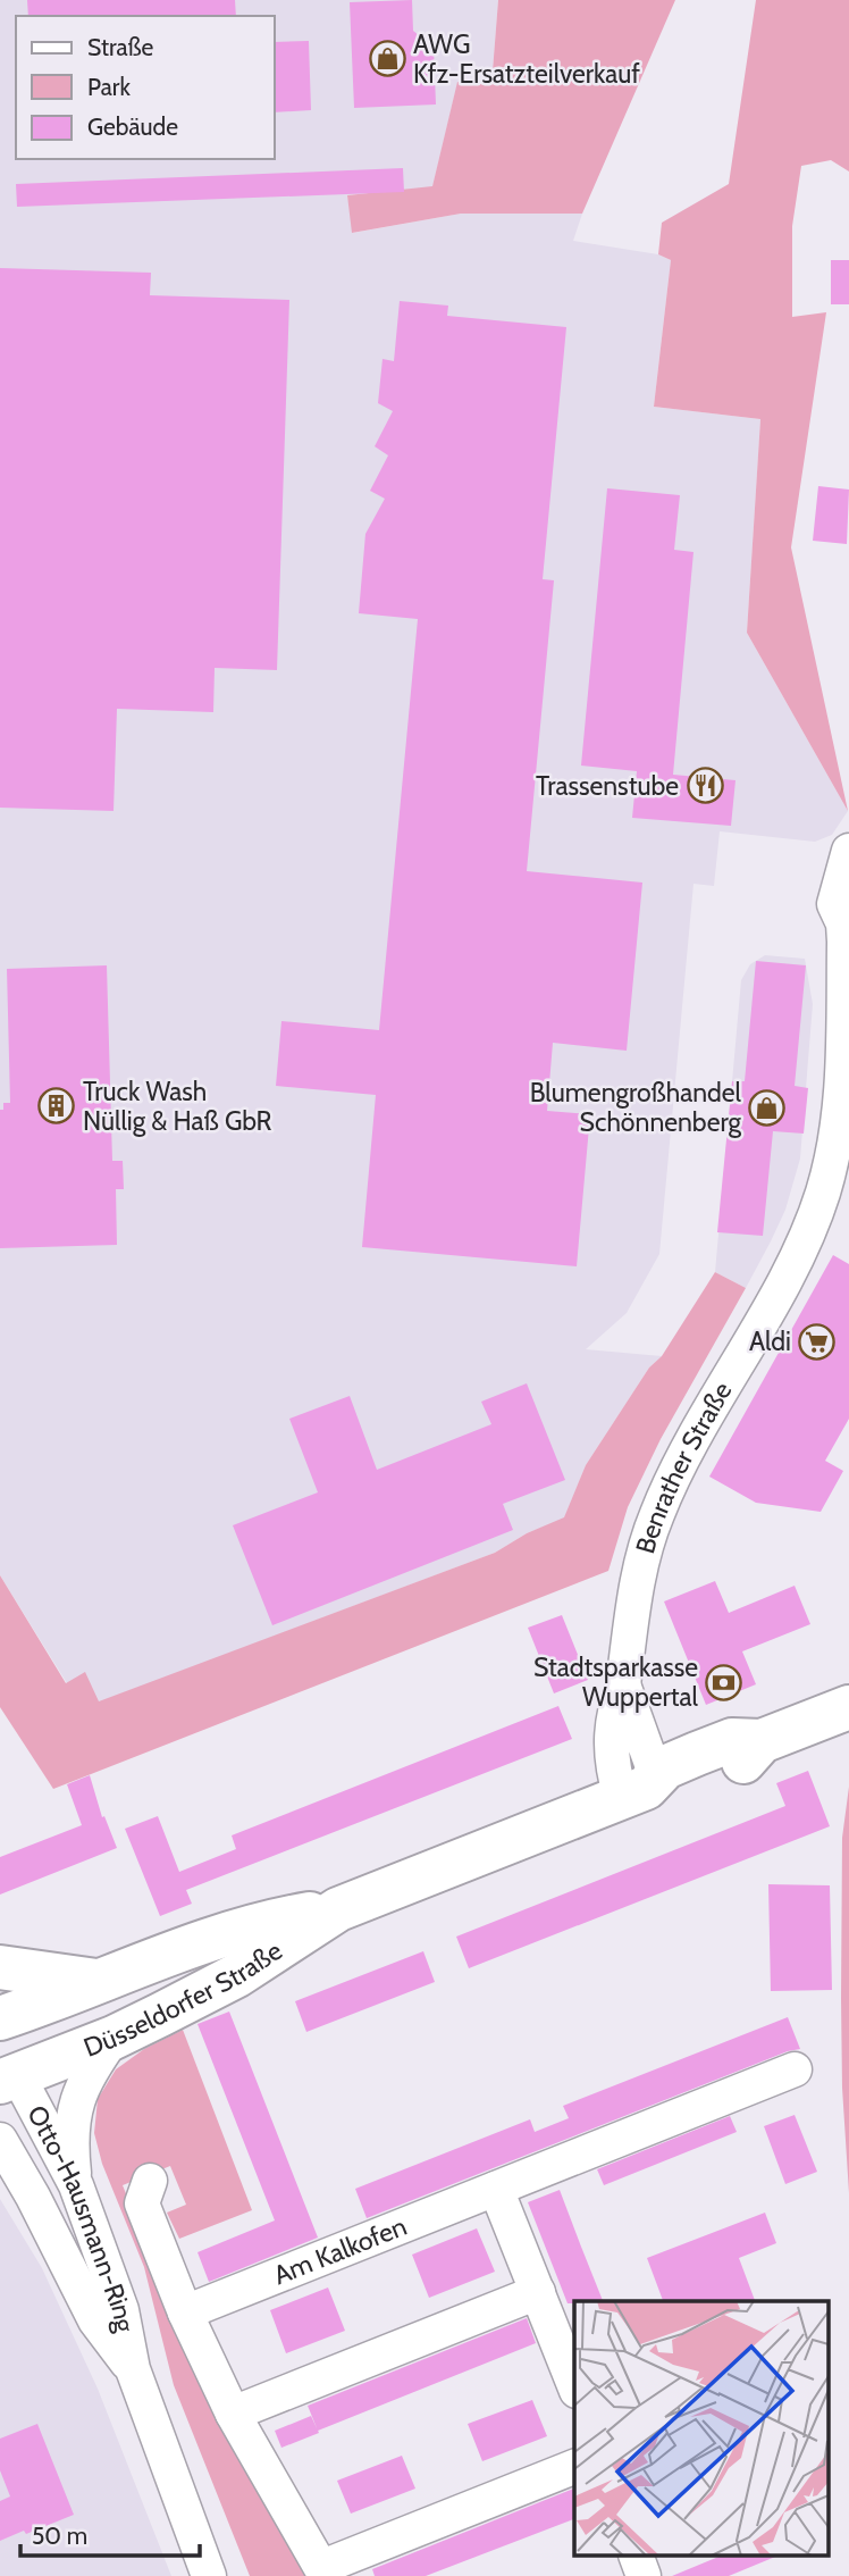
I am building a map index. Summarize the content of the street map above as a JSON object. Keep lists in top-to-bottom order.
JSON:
{
  "streets": {
    "main road": ["Düsseldorfer Straße"],
    "street": ["Benrather Straße", "Otto-Hausmann-Ring", "Am Kalkofen"]
  },
  "crossings": [
    ["Benrather Straße", "Düsseldorfer Straße"],
    ["Düsseldorfer Straße", "Otto-Hausmann-Ring"]
  ],
  "places": {
    "shop": ["AWG Kfz-Ersatzteilverkauf", "Blumengroßhandel Schönnenberg"],
    "restaurant": ["Trassenstube"],
    "building": ["Truck Wash Nüllig & Haß GbR"],
    "supermarket": ["Aldi"],
    "bank": ["Stadtsparkasse Wuppertal"]
  },
  "legend": ["Straße", "Park", "Gebäude"],
  "scale_bar": "50 m"
}
